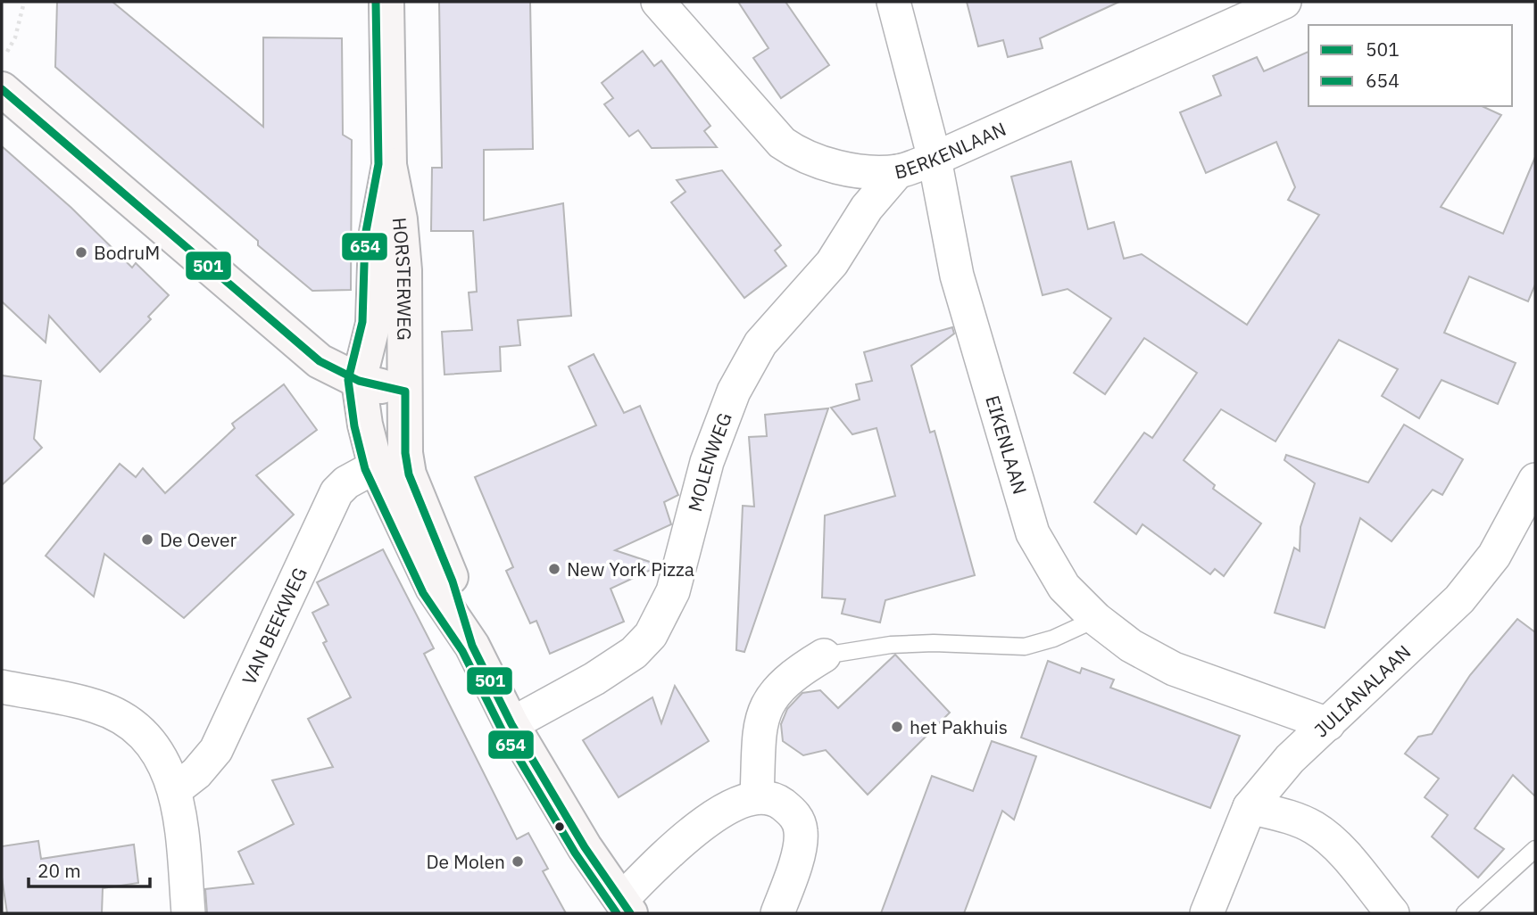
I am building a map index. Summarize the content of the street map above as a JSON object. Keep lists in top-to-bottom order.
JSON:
{
  "streets": {
    "main road": ["HORSTERWEG"],
    "street": [
      "BERKENLAAN",
      "EIKENLAAN",
      "MOLENWEG",
      "VAN BEEKWEG",
      "JULIANALAAN"
    ]
  },
  "crossings": [
    ["BERKENLAAN", "EIKENLAAN"],
    ["BERKENLAAN", "MOLENWEG"],
    ["EIKENLAAN", "JULIANALAAN"]
  ],
  "places": [
    "BodruM",
    "De Oever",
    "New York Pizza",
    "het Pakhuis",
    "De Molen"
  ],
  "lines": ["transit line 654", "transit line 501"],
  "legend": ["501", "654"],
  "scale_bar": "20 m"
}
